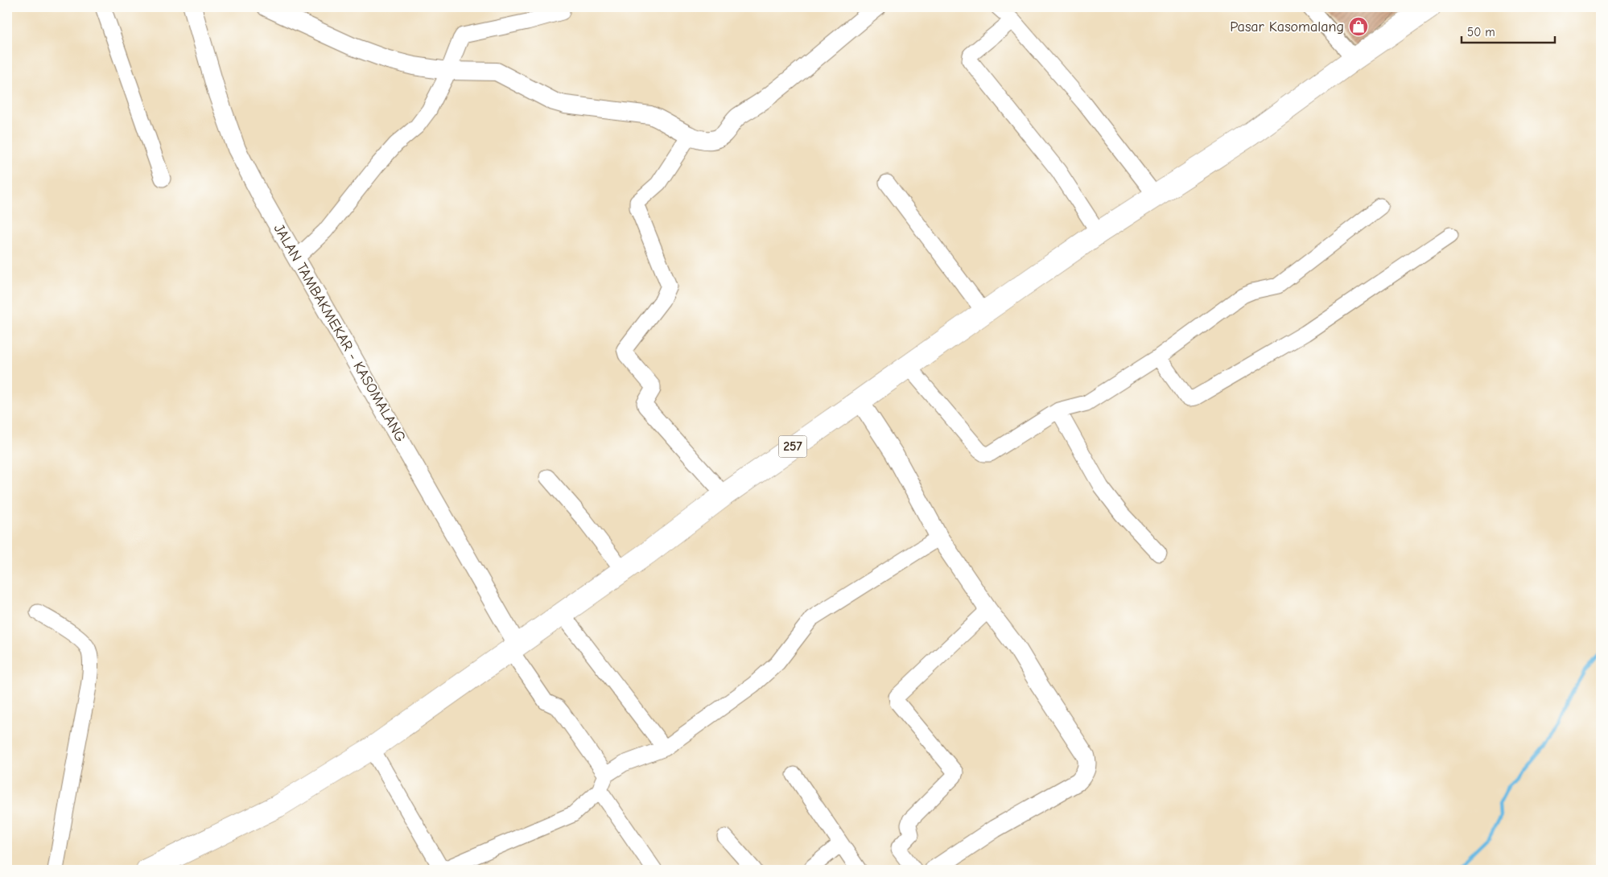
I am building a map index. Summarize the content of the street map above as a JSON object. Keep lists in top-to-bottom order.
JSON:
{
  "streets": {
    "main road": ["257"],
    "street": ["JALAN TAMBAKMEKAR - KASOMALANG"]
  },
  "crossings": [
    ["JALAN TAMBAKMEKAR - KASOMALANG", "257"]
  ],
  "places": {
    "shop": ["Pasar Kasomalang"]
  },
  "scale_bar": "50 m"
}
